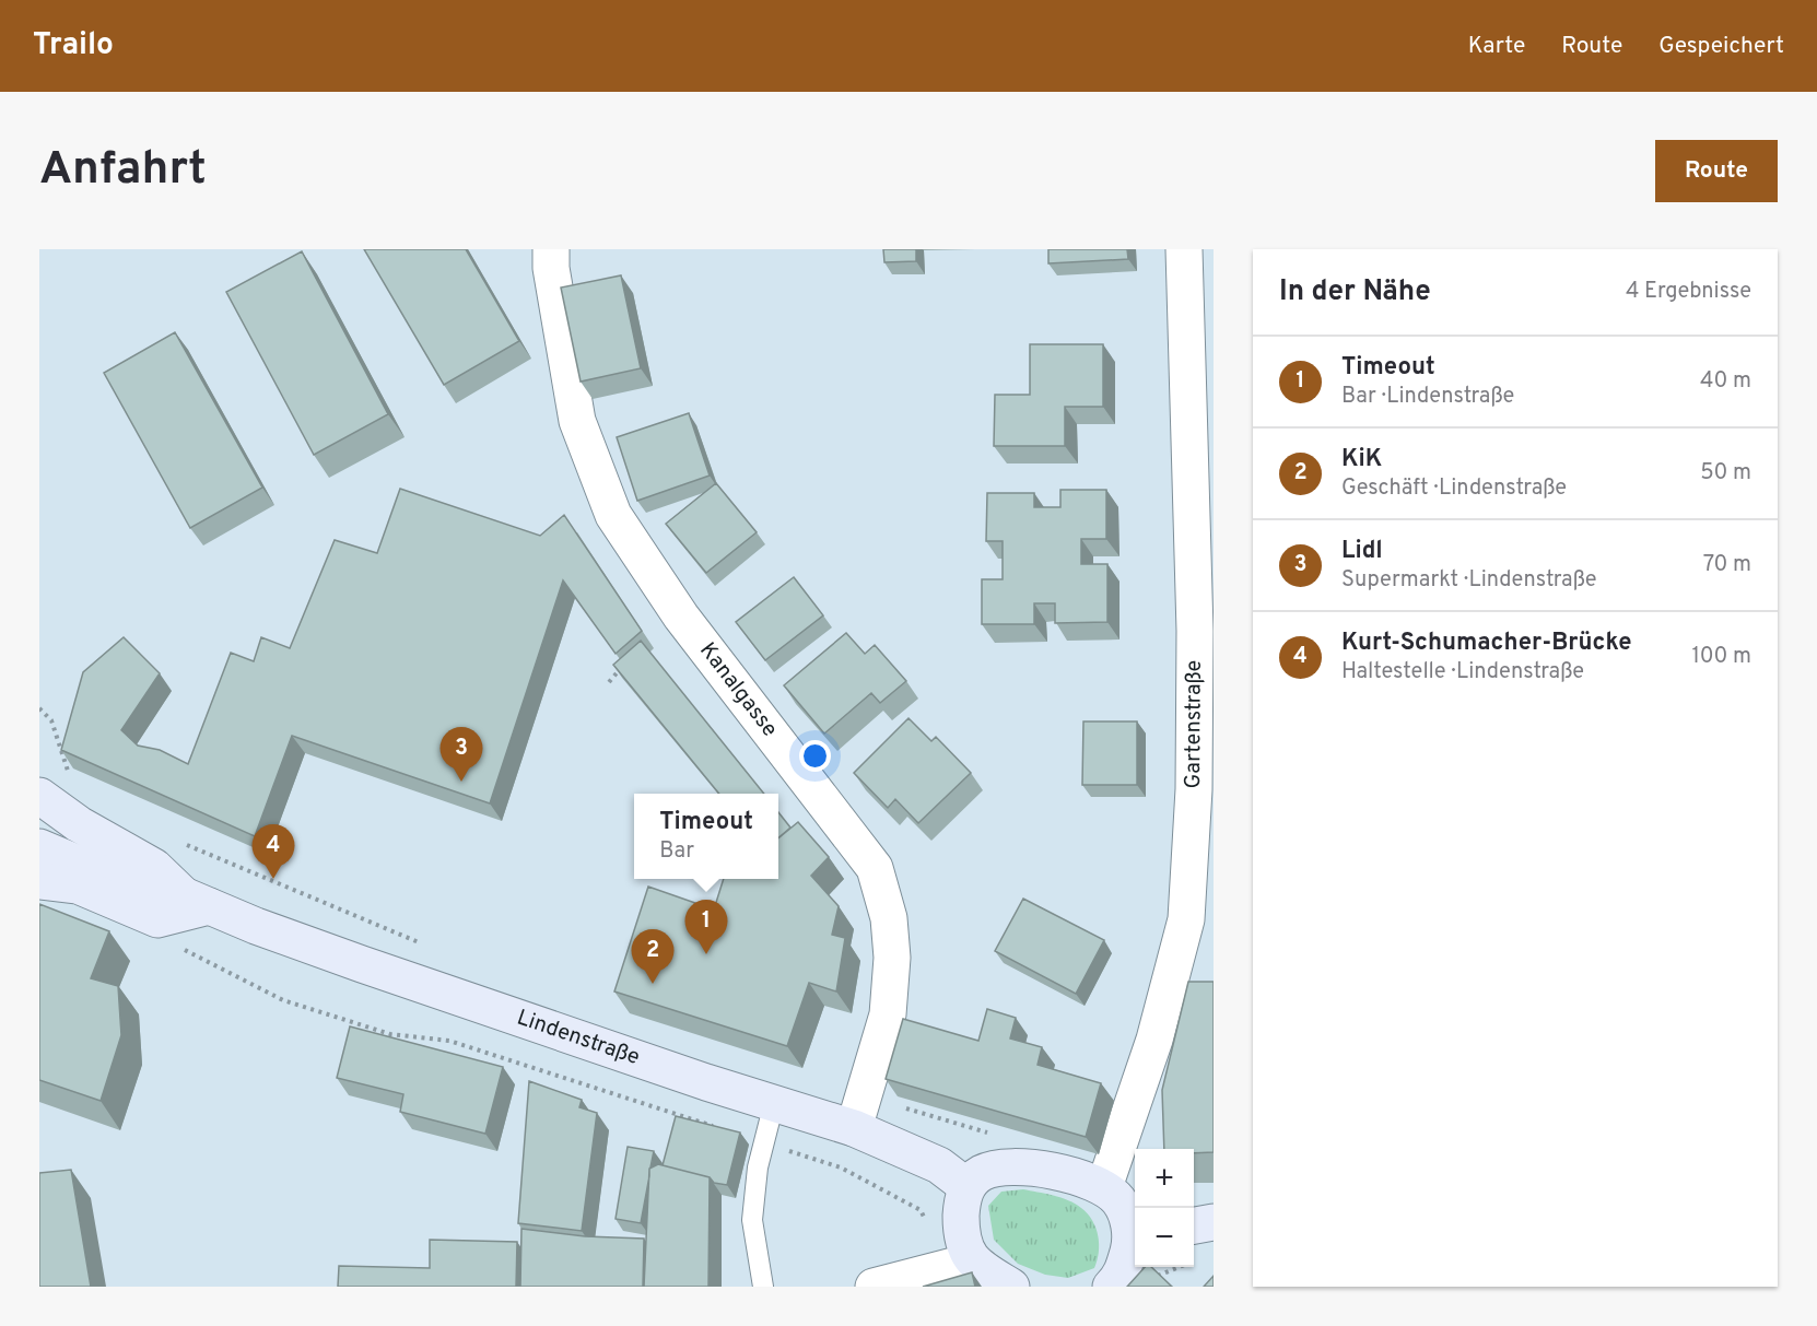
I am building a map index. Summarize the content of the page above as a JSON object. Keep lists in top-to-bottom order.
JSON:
{
  "streets": {
    "main road": ["Lindenstraße"],
    "street": ["Kanalgasse", "Gartenstraße"]
  },
  "crossings": [
    ["Kanalgasse", "Lindenstraße"]
  ],
  "page": {
    "header": "Trailo",
    "nav": ["Karte", "Route", "Gespeichert"],
    "buttons": "Route",
    "title": "Anfahrt",
    "heading": ["In der Nähe", "4 Ergebnisse"],
    "list": [
      {
        "mark": "1",
        "name": "Timeout",
        "note": "Bar · Lindenstraße",
        "value": "40 m"
      },
      {
        "mark": "2",
        "name": "KiK",
        "note": "Geschäft · Lindenstraße",
        "value": "50 m"
      },
      {
        "mark": "3",
        "name": "Lidl",
        "note": "Supermarkt · Lindenstraße",
        "value": "70 m"
      },
      {
        "mark": "4",
        "name": "Kurt-Schumacher-Brücke",
        "note": "Haltestelle · Lindenstraße",
        "value": "100 m"
      }
    ],
    "pins": [
      "3",
      "4",
      "1",
      "2"
    ],
    "popup": ["Timeout", "Bar"],
    "map_buttons": ["+", "−"]
  }
}
